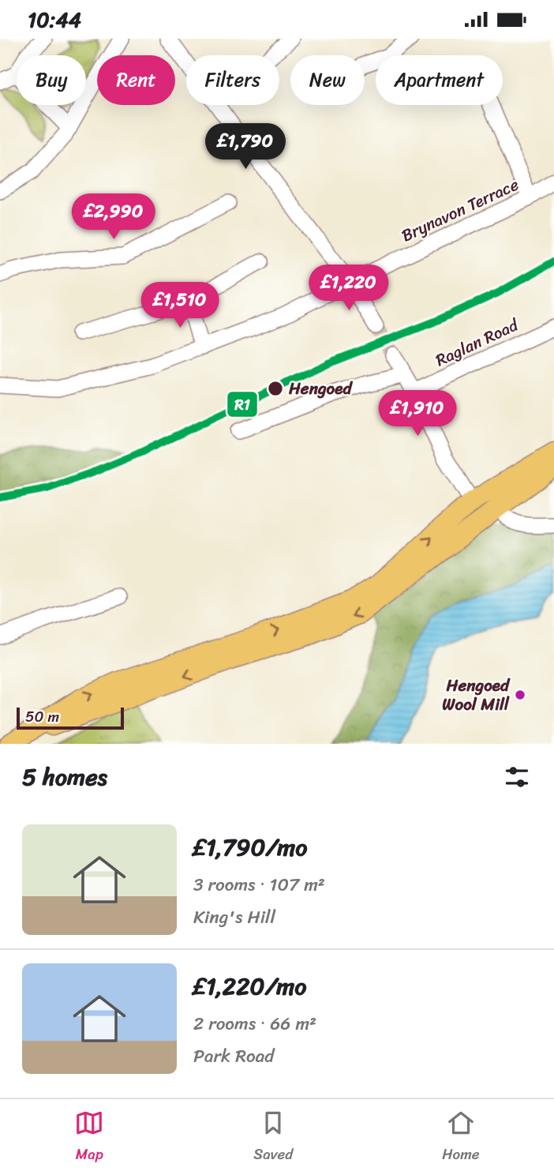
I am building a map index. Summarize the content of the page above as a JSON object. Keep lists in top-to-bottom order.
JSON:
{
  "streets": {
    "street": ["Brynavon Terrace", "Raglan Road"]
  },
  "places": ["Hengoed", "Hengoed Wool Mill"],
  "lines": ["transit line R1"],
  "scale_bar": "50 m",
  "page": {
    "status": "10:44",
    "chip": [
      "Buy",
      "Rent",
      "Filters",
      "New",
      "Apartment"
    ],
    "price": [
      "£1,790",
      "£2,990",
      "£1,220",
      "£1,510",
      "£1,910"
    ],
    "scale": "50 m",
    "heading": "5 homes",
    "list": [
      {
        "name": "£1,790/mo",
        "note": "3 rooms · 107 m² · King's Hill"
      },
      {
        "name": "£1,220/mo",
        "note": "2 rooms · 66 m² · Park Road"
      }
    ],
    "tabs": ["Map", "Saved", "Home"]
  }
}
